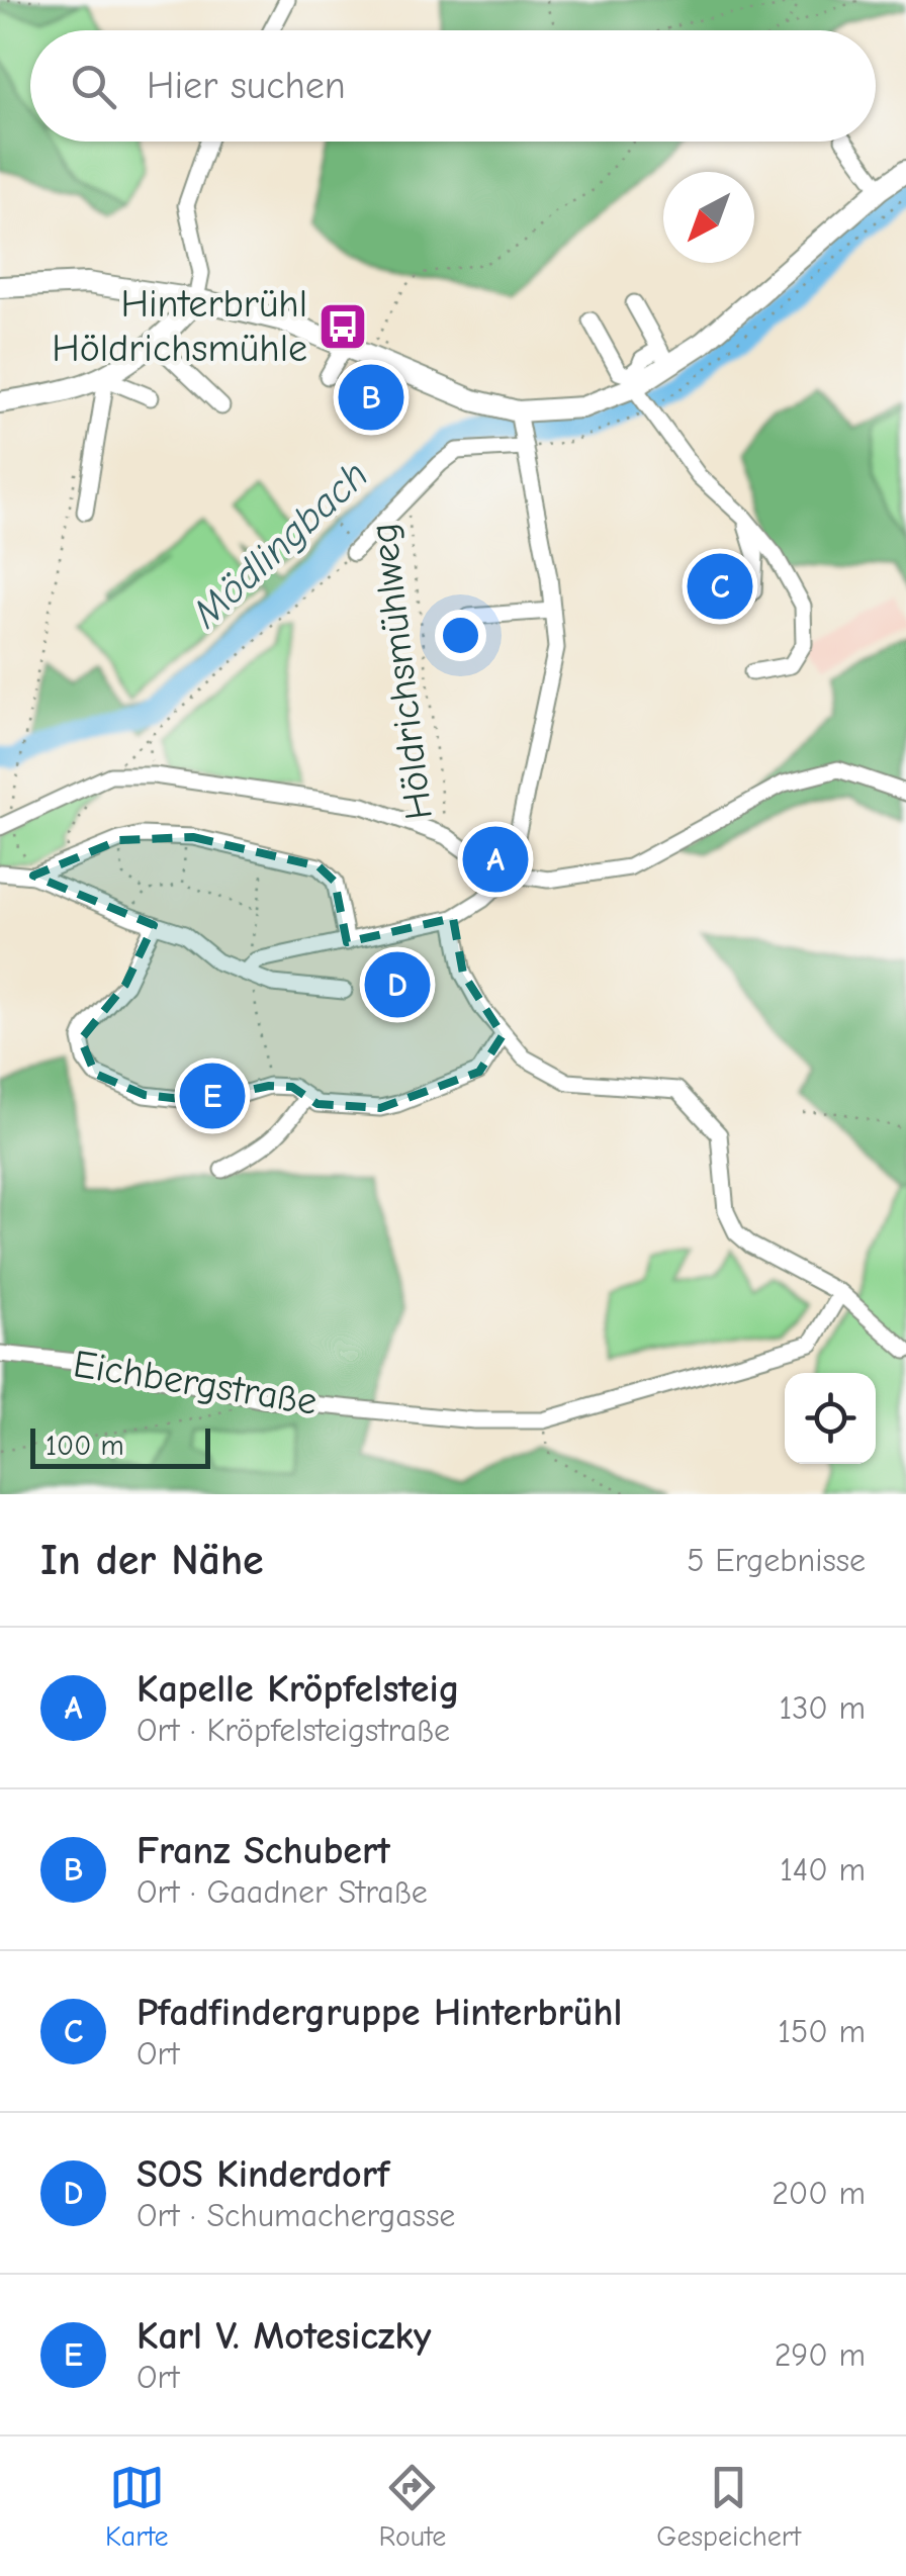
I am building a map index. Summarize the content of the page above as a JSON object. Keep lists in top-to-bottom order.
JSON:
{
  "streets": {
    "street": ["Eichbergstraße"],
    "path": ["Höldrichsmühlweg"]
  },
  "water": ["Mödlingbach"],
  "places": {
    "bus stop": ["Hinterbrühl Höldrichsmühle"]
  },
  "scale_bar": "100 m",
  "north": "bottom left",
  "page": {
    "search": "Hier suchen",
    "pins": [
      "B",
      "C",
      "A",
      "D",
      "E"
    ],
    "scale": "100 m",
    "heading": ["In der Nähe", "5 Ergebnisse"],
    "list": [
      {
        "mark": "A",
        "name": "Kapelle Kröpfelsteig",
        "note": "Ort · Kröpfelsteigstraße",
        "value": "130 m"
      },
      {
        "mark": "B",
        "name": "Franz Schubert",
        "note": "Ort · Gaadner Straße",
        "value": "140 m"
      },
      {
        "mark": "C",
        "name": "Pfadfindergruppe Hinterbrühl",
        "note": "Ort",
        "value": "150 m"
      },
      {
        "mark": "D",
        "name": "SOS Kinderdorf",
        "note": "Ort · Schumachergasse",
        "value": "200 m"
      },
      {
        "mark": "E",
        "name": "Karl V. Motesiczky",
        "note": "Ort",
        "value": "290 m"
      }
    ],
    "nav": ["Karte", "Route", "Gespeichert"]
  }
}
